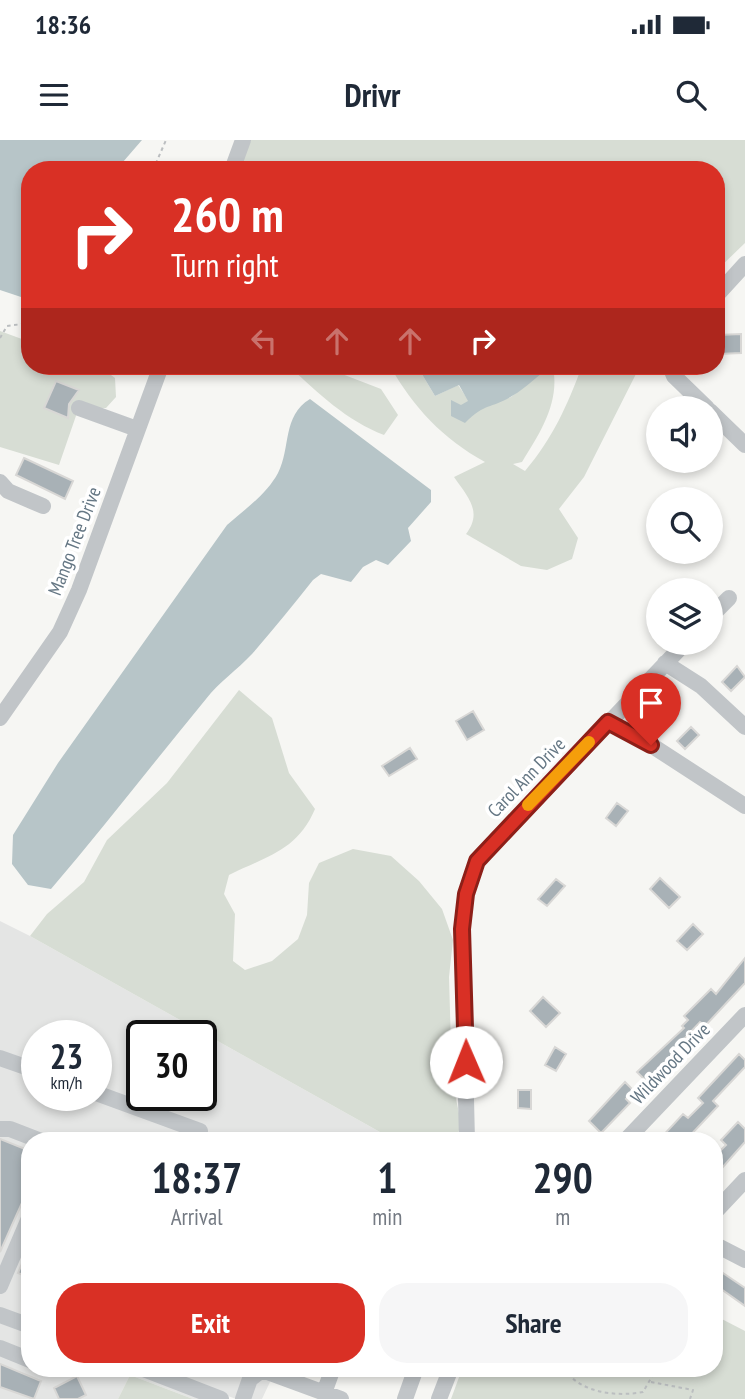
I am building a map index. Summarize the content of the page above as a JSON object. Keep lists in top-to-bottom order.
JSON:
{
  "streets": {
    "street": ["Mango Tree Drive", "Carol Ann Drive", "Wildwood Drive"]
  },
  "page": {
    "status": "18:36",
    "header": "Drivr",
    "turn": ["260 m", "Turn right"],
    "speed": "23 km/h",
    "limit": "30",
    "eta": [
      "18:37",
      "Arrival",
      "1",
      "min",
      "290",
      "m"
    ],
    "buttons": ["Exit", "Share"]
  }
}
